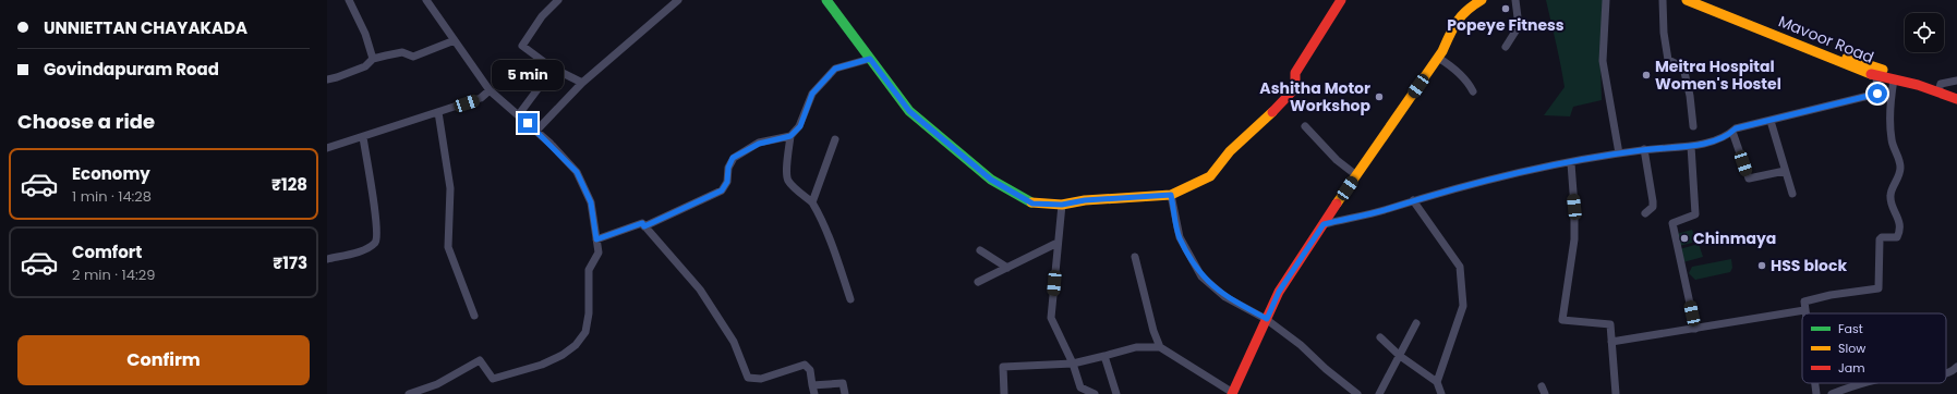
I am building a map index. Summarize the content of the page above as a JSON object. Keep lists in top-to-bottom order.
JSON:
{
  "streets": {
    "street": ["Mavoor Road"]
  },
  "places": [
    "Popeye Fitness",
    "Meitra Hospital Women's Hostel",
    "Ashitha Motor Workshop",
    "Chinmaya",
    "HSS block"
  ],
  "legend": ["Fast", "Slow", "Jam"],
  "page": {
    "banner": ["UNNIETTAN CHAYAKADA", "Govindapuram Road"],
    "bubble": "5 min",
    "heading": "Choose a ride",
    "list": [
      {
        "name": "Economy",
        "note": "1 min · 14:28",
        "value": "₹128"
      },
      {
        "name": "Comfort",
        "note": "2 min · 14:29",
        "value": "₹173"
      }
    ],
    "buttons": "Confirm"
  }
}
